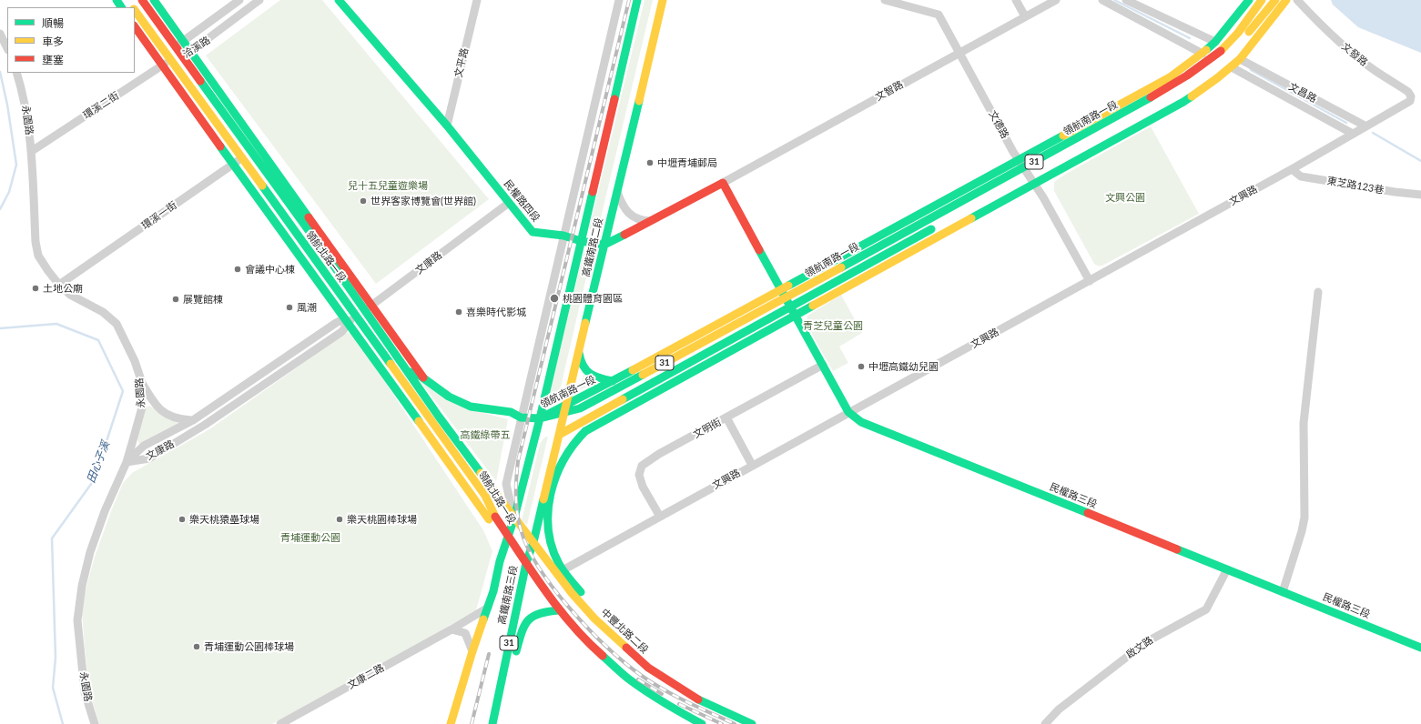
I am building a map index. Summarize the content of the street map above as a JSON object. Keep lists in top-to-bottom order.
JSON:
{
  "streets": {
    "street": [
      "洽溪路",
      "文發路",
      "文平路",
      "文智路",
      "文昌路",
      "環溪二街",
      "領航南路一段",
      "永園路",
      "文德路",
      "31",
      "東芝路123巷",
      "文興路",
      "民權路四段",
      "環溪一街",
      "高鐵南路二段",
      "領航北路一段",
      "文康路",
      "文明街",
      "民權路三段",
      "高鐵南路三段",
      "中豐北路二段",
      "啟文路",
      "文康二路"
    ]
  },
  "crossings": [
    ["洽溪路", "環溪二街"],
    ["洽溪路", "領航北路一段"],
    ["文發路", "文興路"],
    ["文平路", "民權路四段"],
    ["文智路", "文德路"],
    ["文昌路", "31"],
    ["文昌路", "文興路"],
    ["環溪二街", "永園路"],
    ["環溪二街", "領航北路一段"],
    ["領航南路一段", "文德路"],
    ["領航南路一段", "31"],
    ["領航南路一段", "高鐵南路二段"],
    ["領航南路一段", "領航北路一段"],
    ["領航南路一段", "民權路三段"],
    ["永園路", "環溪一街"],
    ["永園路", "文康路"],
    ["文德路", "31"],
    ["文德路", "文興路"],
    ["31", "高鐵南路二段"],
    ["31", "民權路三段"],
    ["東芝路123巷", "文興路"],
    ["文興路", "文明街"],
    ["文興路", "民權路三段"],
    ["民權路四段", "高鐵南路二段"],
    ["民權路四段", "文康路"],
    ["環溪一街", "領航北路一段"],
    ["高鐵南路二段", "領航北路一段"],
    ["高鐵南路二段", "高鐵南路三段"],
    ["高鐵南路二段", "中豐北路二段"],
    ["領航北路一段", "文康路"],
    ["領航北路一段", "高鐵南路三段"],
    ["領航北路一段", "中豐北路二段"],
    ["文明街", "民權路三段"],
    ["民權路三段", "啟文路"],
    ["高鐵南路三段", "文康二路"]
  ],
  "water": ["田心子溪"],
  "parks": [
    "兒十五兒童遊樂場",
    "文興公園",
    "青芝兒童公園",
    "高鐵綠帶五",
    "青埔運動公園"
  ],
  "places": [
    "中壢青埔郵局",
    "世界客家博覽會(世界館)",
    "會議中心棟",
    "土地公廟",
    "桃園體育園區",
    "展覽館棟",
    "風潮",
    "喜樂時代影城",
    "中壢高鐵幼兒園",
    "樂天桃猿壘球場",
    "樂天桃園棒球場",
    "青埔運動公園棒球場"
  ],
  "legend": ["順暢", "車多", "壅塞"]
}
